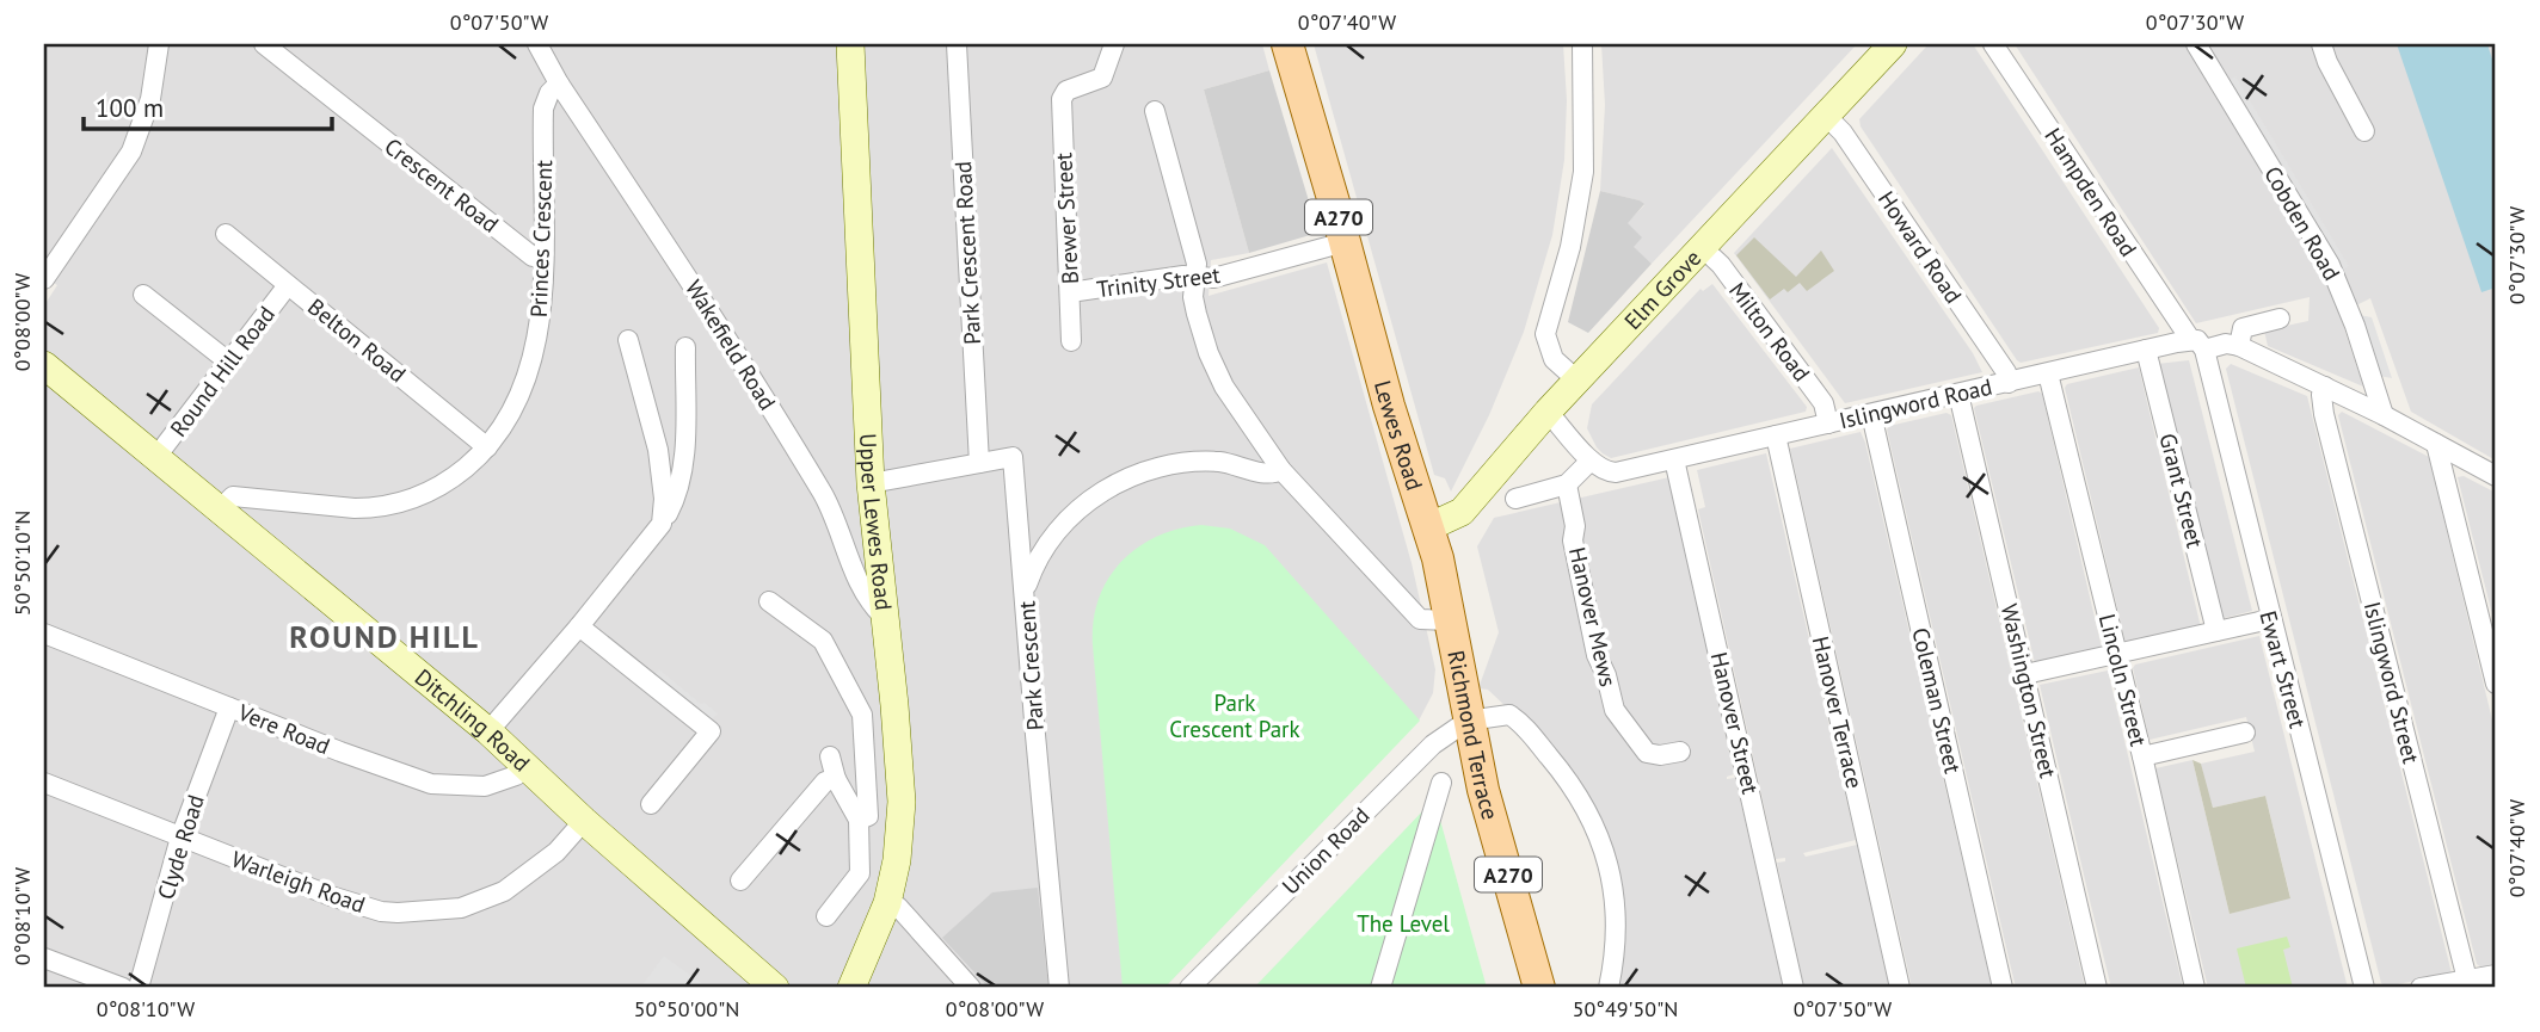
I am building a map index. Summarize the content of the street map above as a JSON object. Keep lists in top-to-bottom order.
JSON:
{
  "streets": {
    "main road": ["A270", "Lewes Road", "Richmond Terrace"],
    "street": [
      "Crescent Road",
      "Hampden Road",
      "Brewer Street",
      "Cobden Road",
      "Princes Crescent",
      "Howard Road",
      "Park Crescent Road",
      "Trinity Street",
      "Elm Grove",
      "Milton Road",
      "Belton Road",
      "Wakefield Road",
      "Round Hill Road",
      "Islingword Road",
      "Grant Street",
      "Upper Lewes Road",
      "Hanover Mews",
      "Park Crescent",
      "Ewart Street",
      "Lincoln Street",
      "Islingword Street",
      "Washington Street",
      "Coleman Street",
      "Hanover Terrace",
      "Ditchling Road",
      "Hanover Street",
      "Vere Road",
      "Clyde Road",
      "Union Road",
      "Warleigh Road"
    ]
  },
  "crossings": [
    ["Crescent Road", "Princes Crescent"],
    ["Hampden Road", "Islingword Road"],
    ["Hampden Road", "Ewart Street"],
    ["A270", "Trinity Street"],
    ["A270", "Lewes Road"],
    ["Brewer Street", "Trinity Street"],
    ["Princes Crescent", "Belton Road"],
    ["Princes Crescent", "Wakefield Road"],
    ["Princes Crescent", "Ditchling Road"],
    ["Howard Road", "Elm Grove"],
    ["Howard Road", "Islingword Road"],
    ["Trinity Street", "Lewes Road"],
    ["Elm Grove", "Milton Road"],
    ["Elm Grove", "Lewes Road"],
    ["Elm Grove", "Richmond Terrace"],
    ["Milton Road", "Islingword Road"],
    ["Belton Road", "Round Hill Road"],
    ["Wakefield Road", "Upper Lewes Road"],
    ["Round Hill Road", "Ditchling Road"],
    ["Islingword Road", "Grant Street"],
    ["Islingword Road", "Ewart Street"],
    ["Islingword Road", "Lincoln Street"],
    ["Islingword Road", "Washington Street"],
    ["Islingword Road", "Coleman Street"],
    ["Islingword Road", "Hanover Terrace"],
    ["Islingword Road", "Hanover Street"],
    ["Lewes Road", "Richmond Terrace"],
    ["Ditchling Road", "Vere Road"],
    ["Ditchling Road", "Warleigh Road"],
    ["Vere Road", "Clyde Road"],
    ["Richmond Terrace", "Union Road"],
    ["Clyde Road", "Warleigh Road"]
  ],
  "districts": ["ROUND HILL"],
  "parks": ["Park Crescent Park", "The Level"],
  "scale_bar": "100 m",
  "coordinates": [
    "0°07'50\"W",
    "0°07'40\"W",
    "0°07'30\"W",
    "0°08'00\"W",
    "50°50'10\"N",
    "0°08'10\"W",
    "50°50'00\"N",
    "50°49'50\"N"
  ]
}
